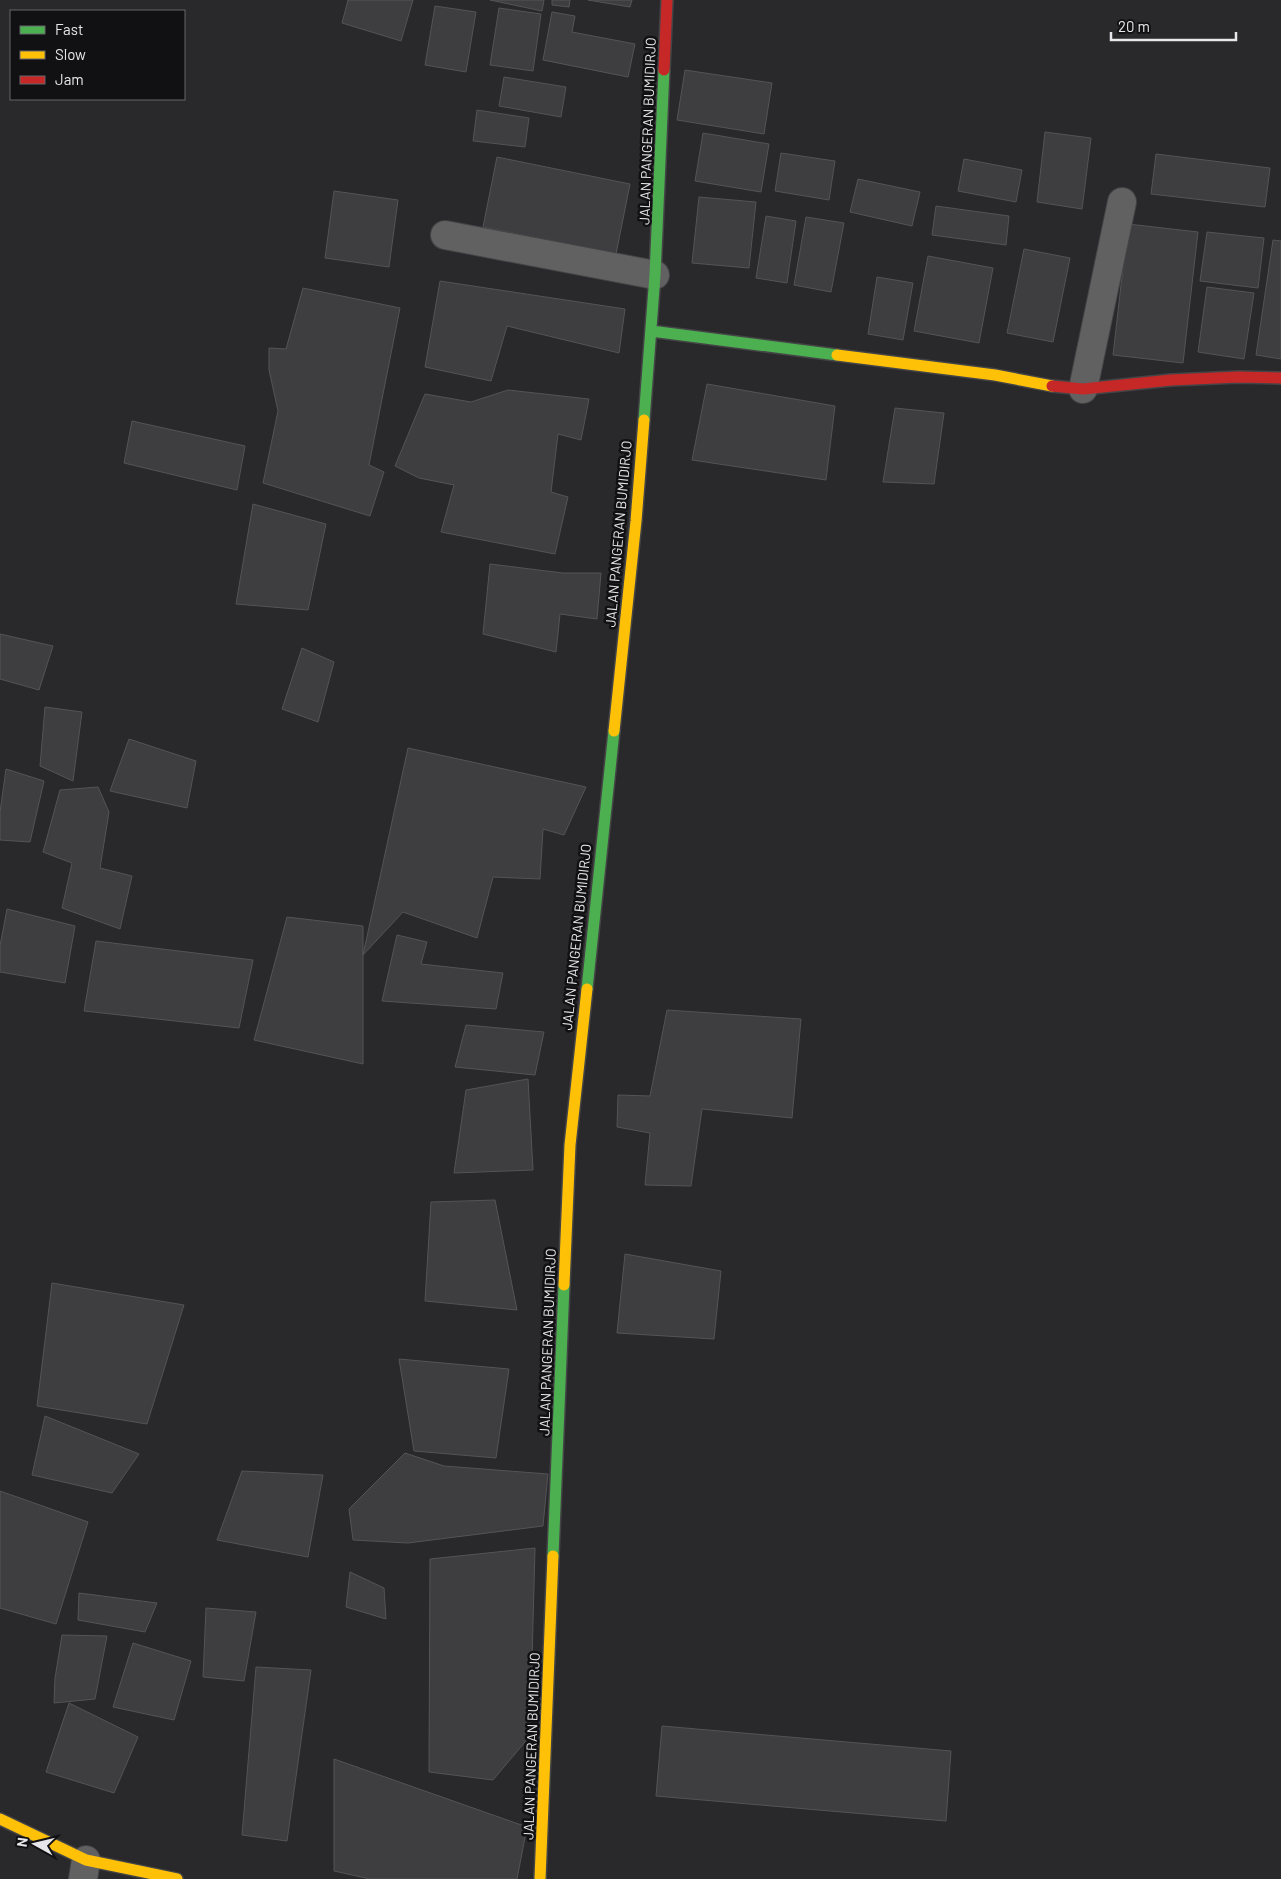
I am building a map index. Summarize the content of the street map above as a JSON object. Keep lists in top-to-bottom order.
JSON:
{
  "streets": {
    "main road": ["JALAN PANGERAN BUMIDIRJO"]
  },
  "legend": ["Fast", "Slow", "Jam"],
  "scale_bar": "20 m",
  "north": "left"
}
